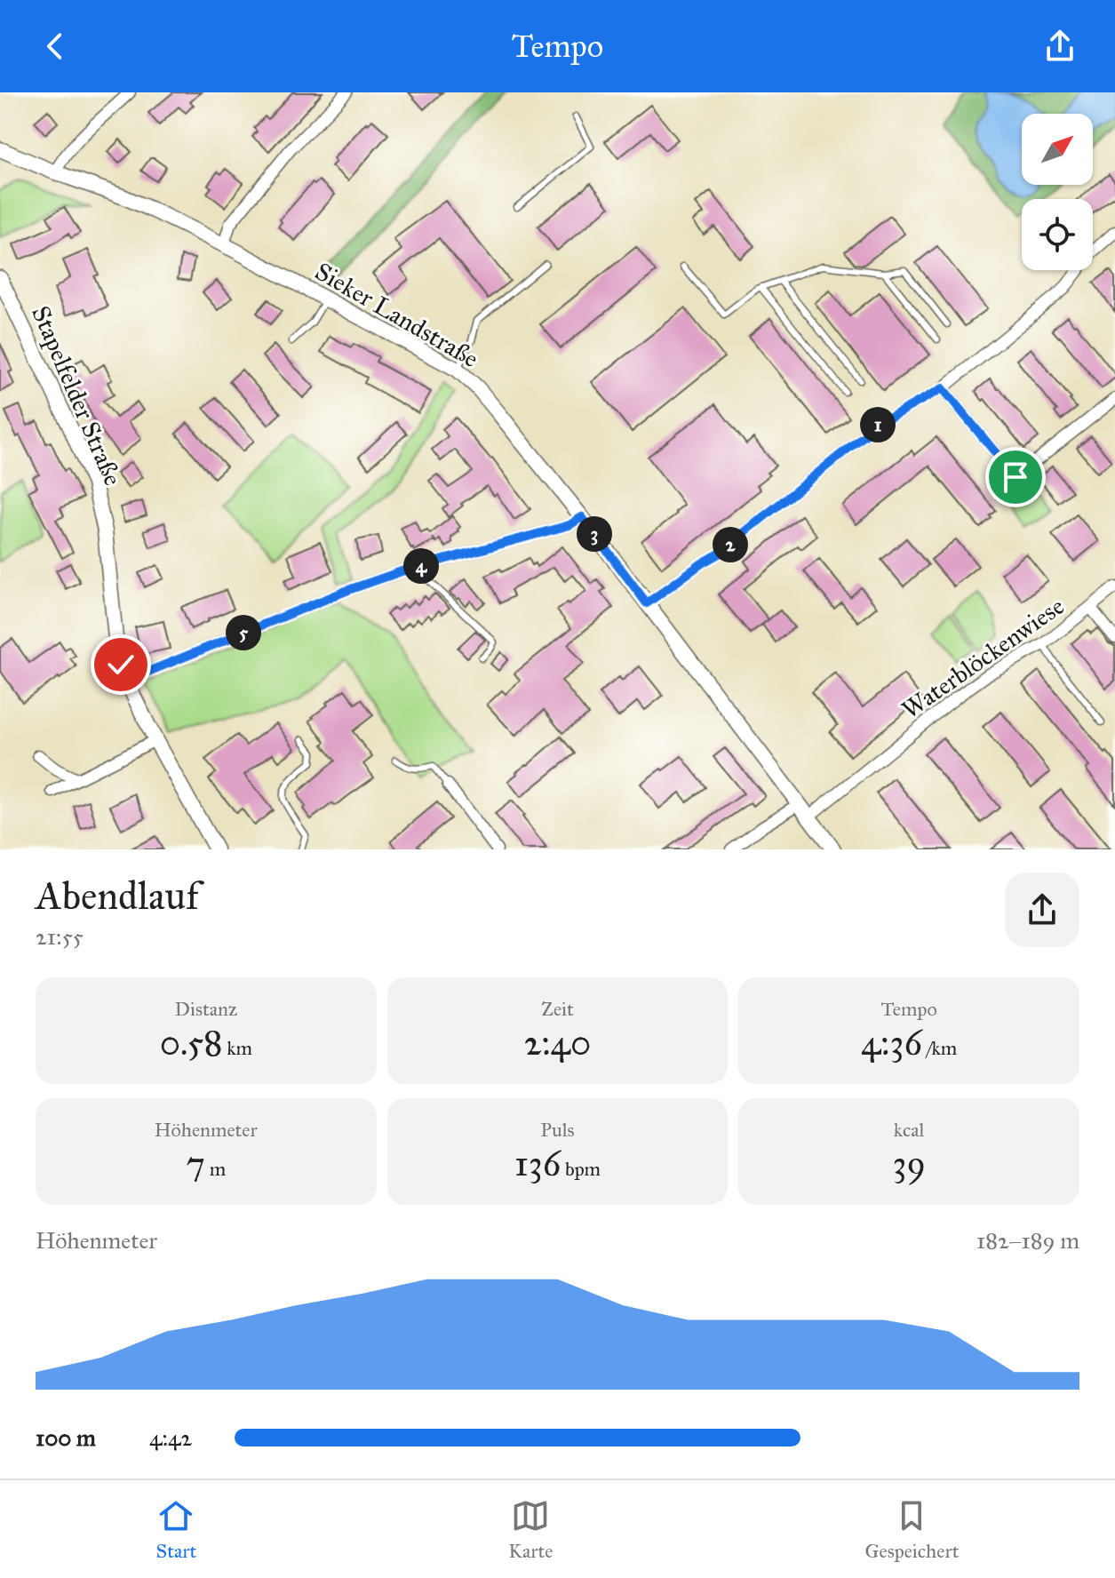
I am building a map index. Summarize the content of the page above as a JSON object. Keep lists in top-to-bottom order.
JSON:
{
  "streets": {
    "main road": ["Sieker Landstraße", "Stapelfelder Straße"],
    "street": ["Waterblöckenwiese"]
  },
  "crossings": [
    ["Sieker Landstraße", "Waterblöckenwiese"]
  ],
  "north": "top right",
  "page": {
    "header": "Tempo",
    "pins": [
      "1",
      "3",
      "2",
      "4",
      "5"
    ],
    "heading": ["Abendlauf", "21:55"],
    "stats": [
      ["Distanz", "0.58 km"],
      ["Zeit", "2:40"],
      ["Tempo", "4:36 /km"],
      ["Höhenmeter", "7 m"],
      ["Puls", "136 bpm"],
      ["kcal", "39"]
    ],
    "chart": ["Höhenmeter", "182–189 m"],
    "list": [
      {
        "name": "100 m",
        "note": "4:42"
      }
    ],
    "tabs": ["Start", "Karte", "Gespeichert"]
  }
}
